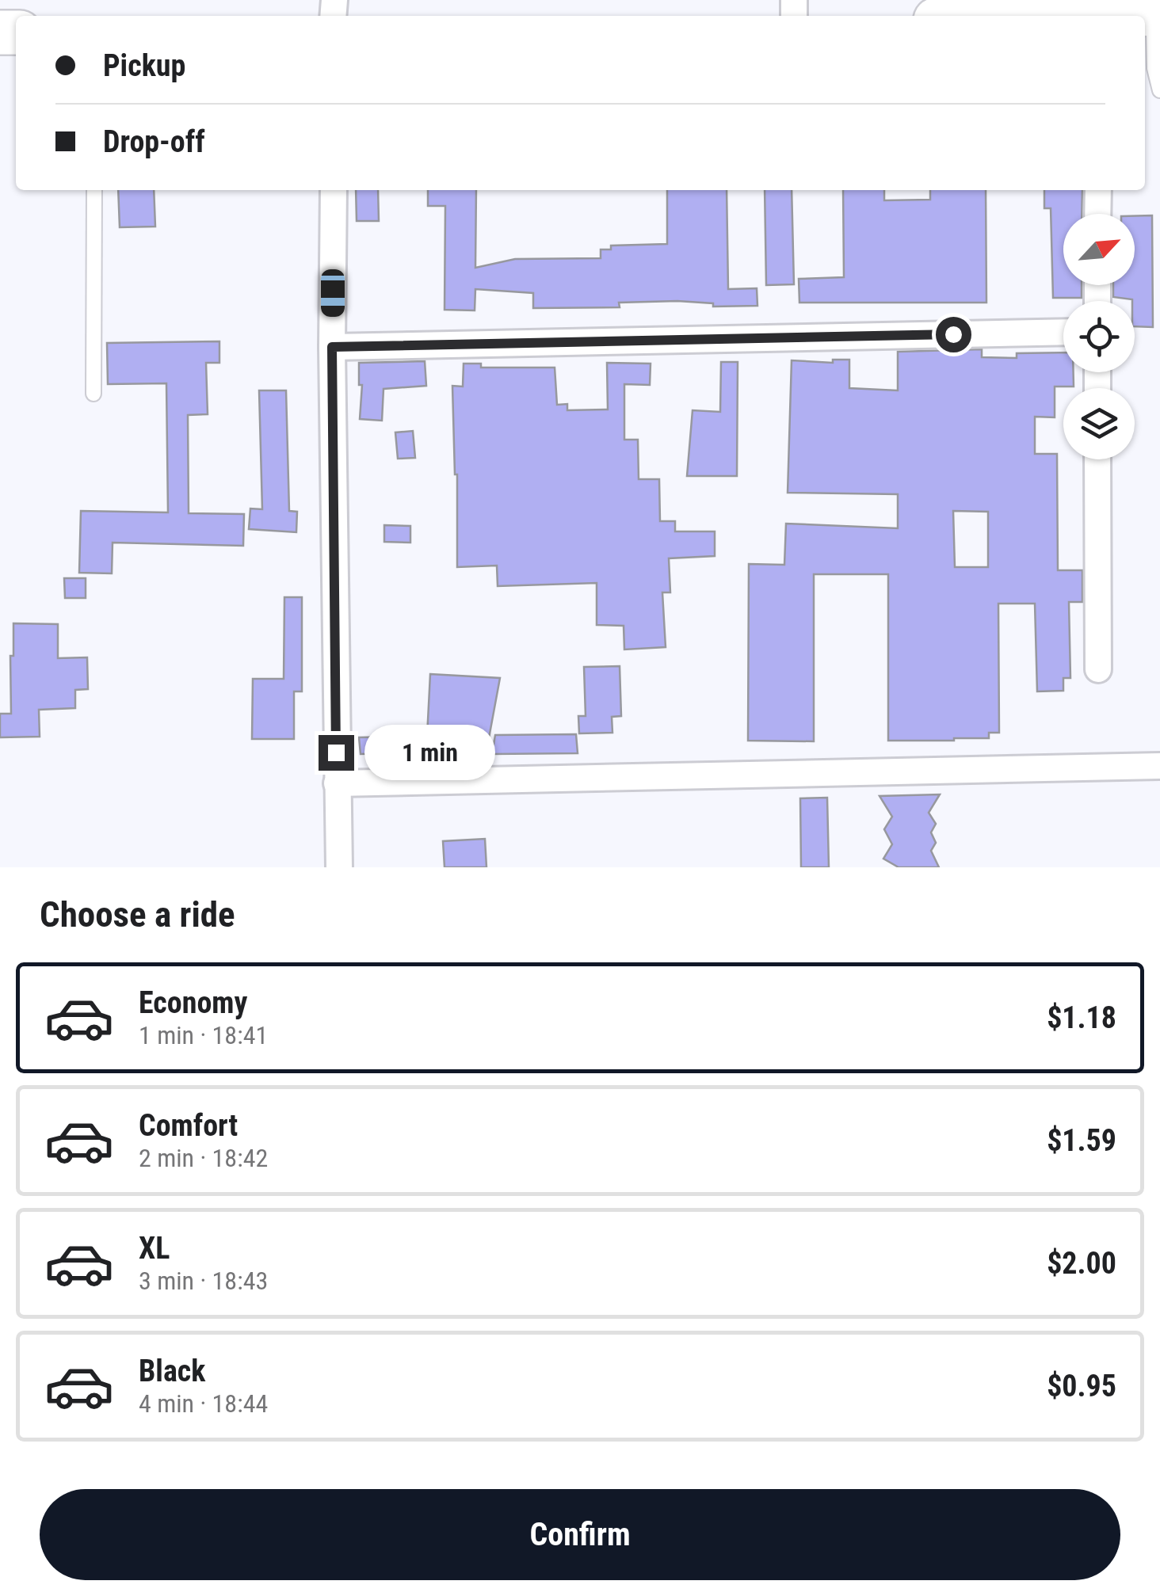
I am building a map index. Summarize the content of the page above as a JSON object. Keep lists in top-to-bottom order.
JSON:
{
  "north": "top right",
  "page": {
    "banner": ["Pickup", "Drop-off"],
    "bubble": "1 min",
    "heading": "Choose a ride",
    "list": [
      {
        "name": "Economy",
        "note": "1 min · 18:41",
        "value": "$1.18"
      },
      {
        "name": "Comfort",
        "note": "2 min · 18:42",
        "value": "$1.59"
      },
      {
        "name": "XL",
        "note": "3 min · 18:43",
        "value": "$2.00"
      },
      {
        "name": "Black",
        "note": "4 min · 18:44",
        "value": "$0.95"
      }
    ],
    "buttons": "Confirm"
  }
}
